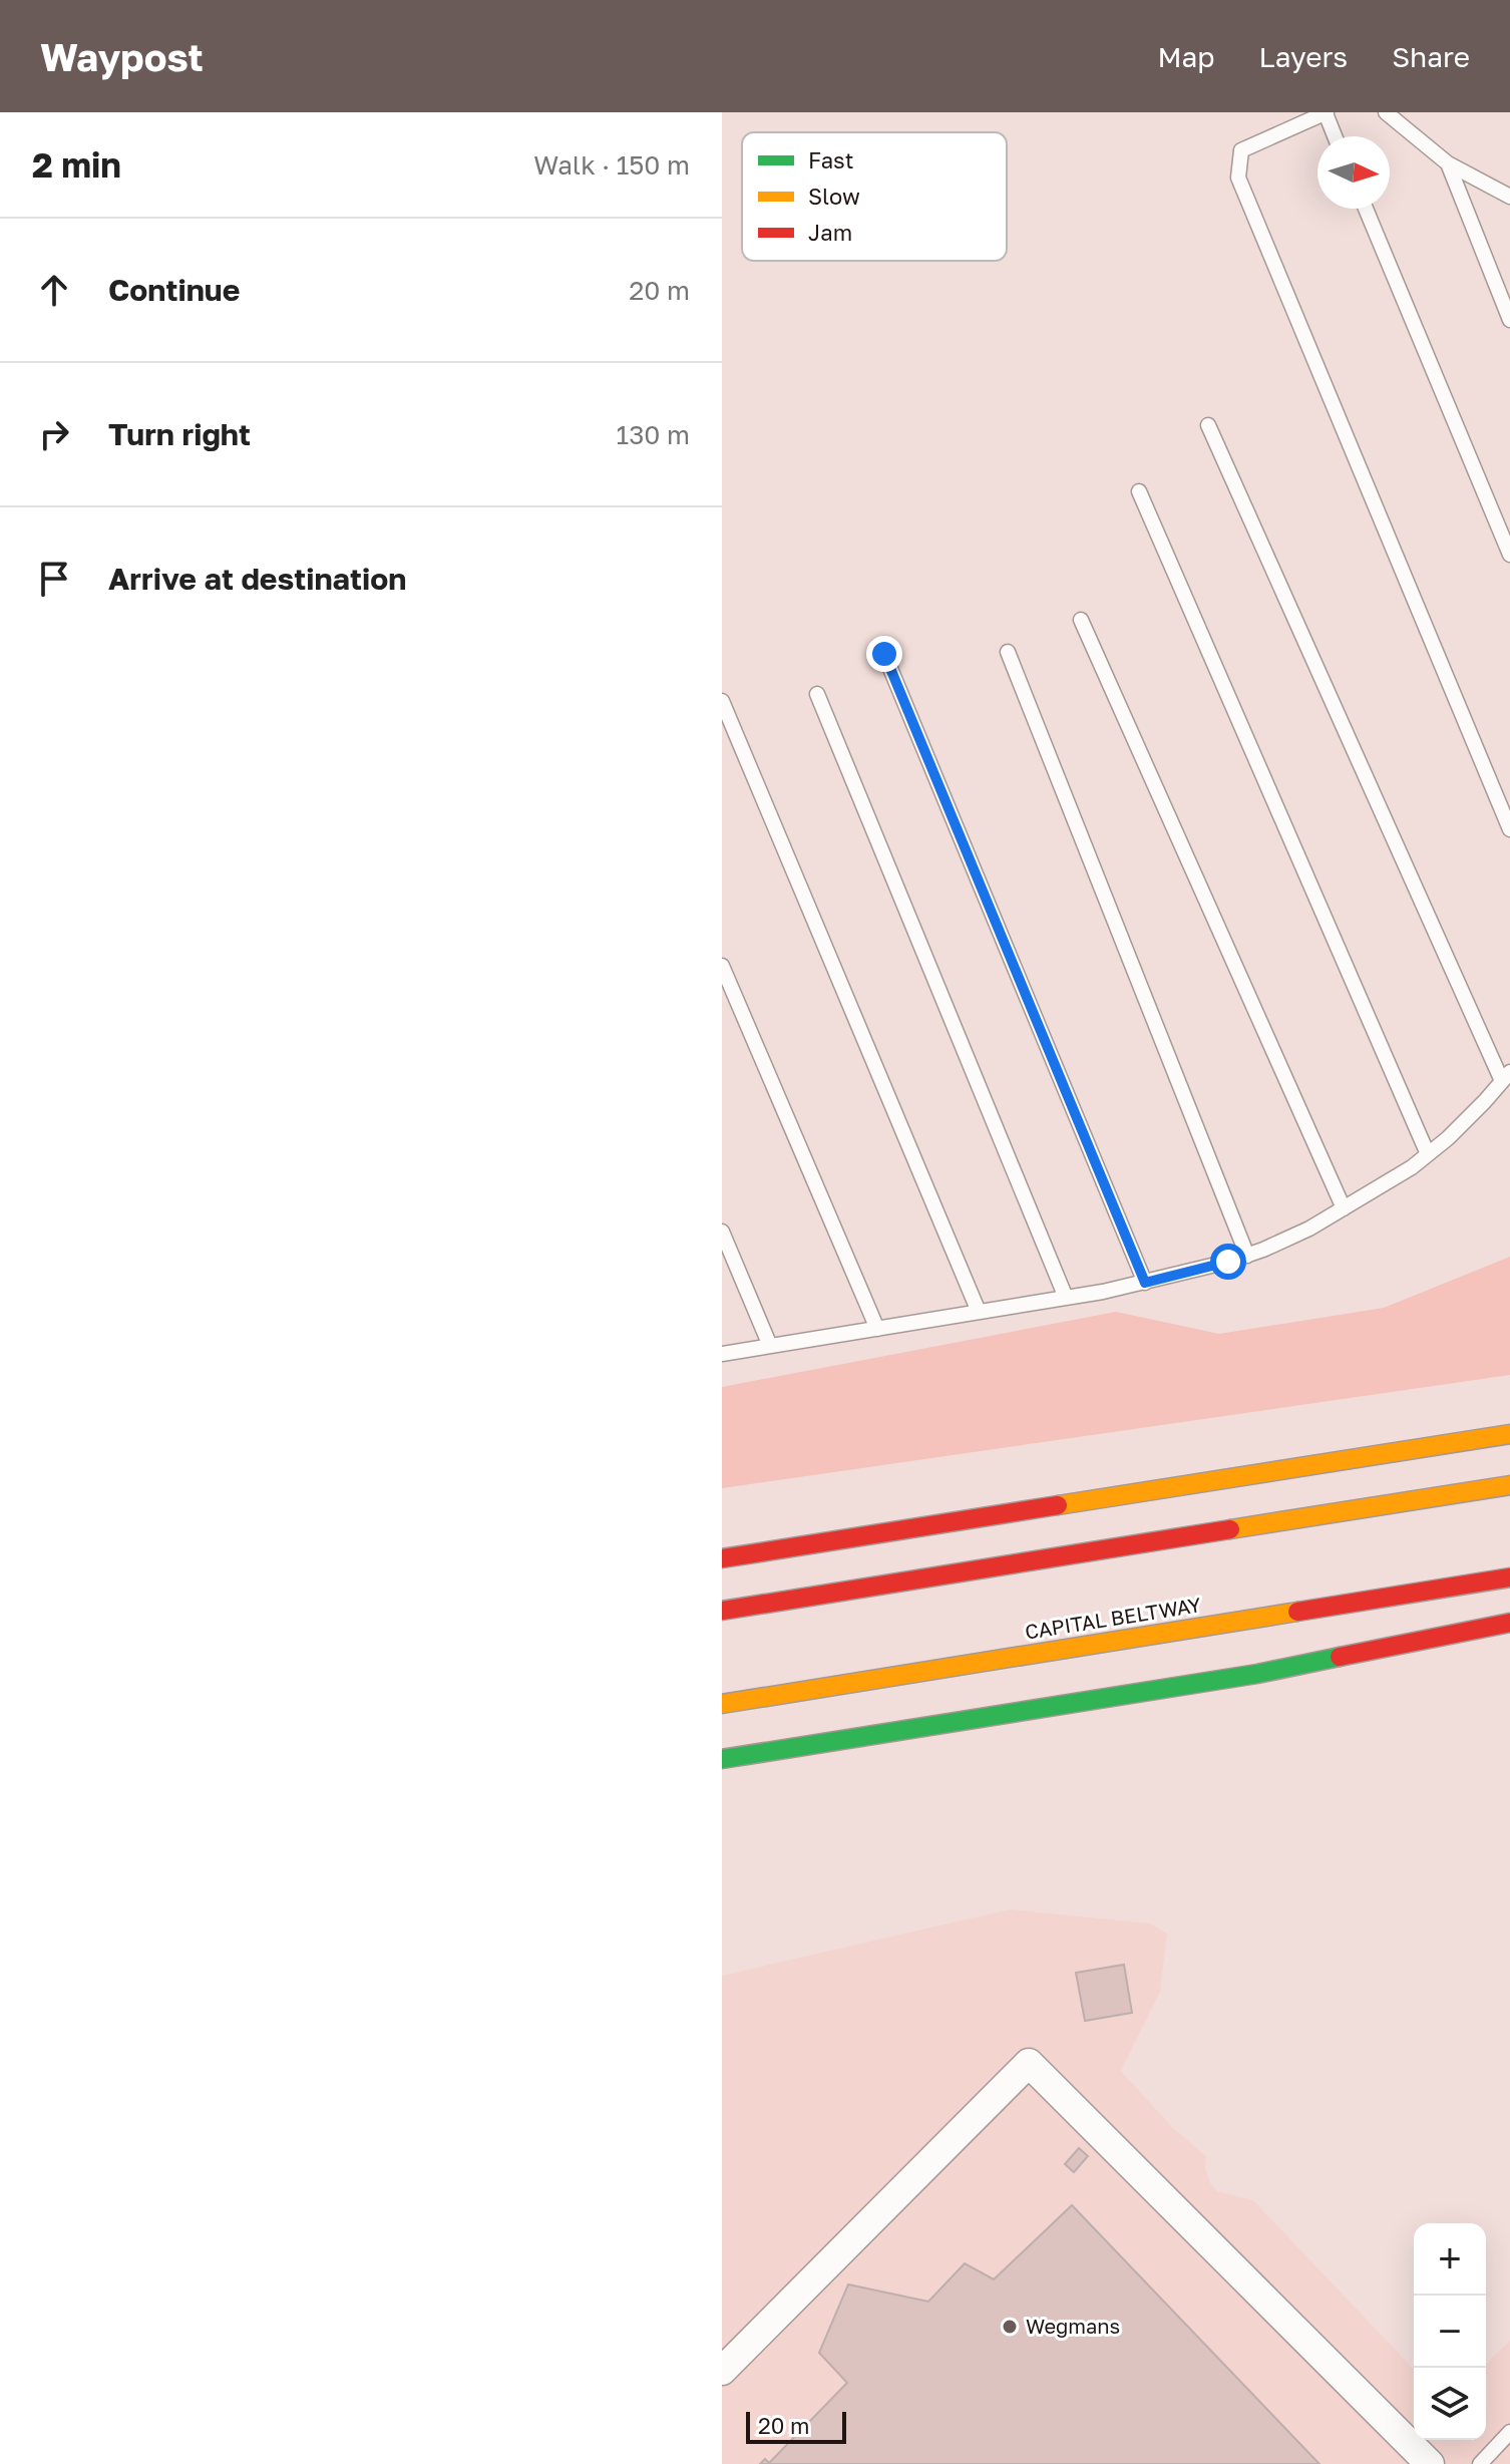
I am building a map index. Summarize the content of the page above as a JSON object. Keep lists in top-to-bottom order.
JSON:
{
  "streets": {
    "highway": ["CAPITAL BELTWAY"]
  },
  "places": ["Wegmans"],
  "legend": ["Fast", "Slow", "Jam"],
  "scale_bar": "20 m",
  "north": "right",
  "page": {
    "header": "Waypost",
    "nav": ["Map", "Layers", "Share"],
    "heading": ["2 min", "Walk · 150 m"],
    "list": [
      ["Continue", "20 m"],
      ["Turn right", "130 m"],
      "Arrive at destination"
    ],
    "map_buttons": ["+", "−"],
    "scale": "20 m"
  }
}
